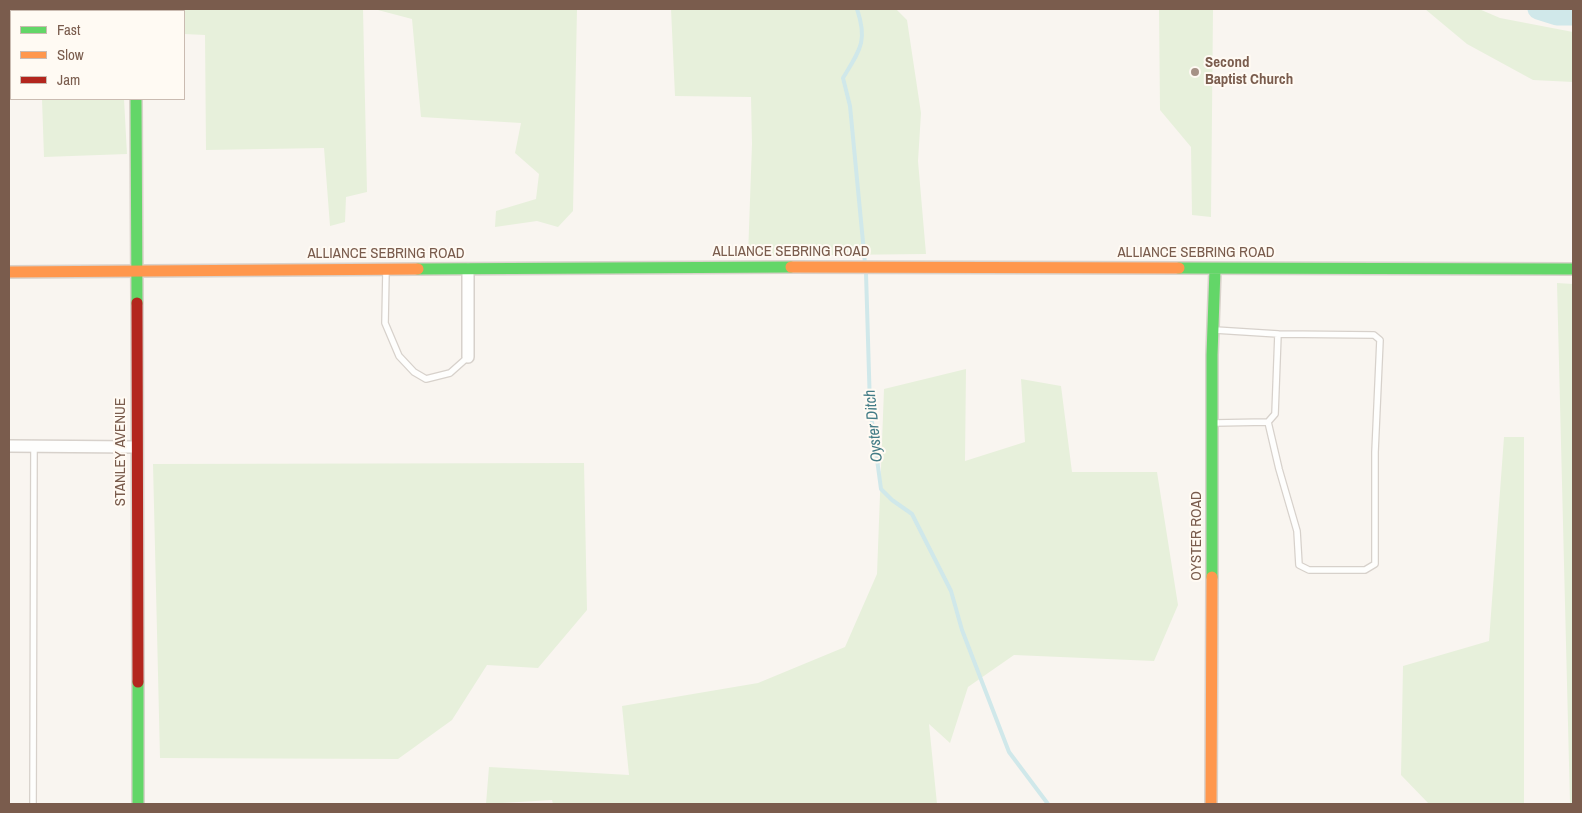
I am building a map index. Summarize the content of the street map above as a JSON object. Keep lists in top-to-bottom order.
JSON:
{
  "streets": {
    "street": ["ALLIANCE SEBRING ROAD", "STANLEY AVENUE", "OYSTER ROAD"]
  },
  "crossings": [
    ["ALLIANCE SEBRING ROAD", "STANLEY AVENUE"],
    ["ALLIANCE SEBRING ROAD", "OYSTER ROAD"]
  ],
  "water": ["Oyster Ditch"],
  "places": ["Second Baptist Church"],
  "legend": ["Fast", "Slow", "Jam"]
}
